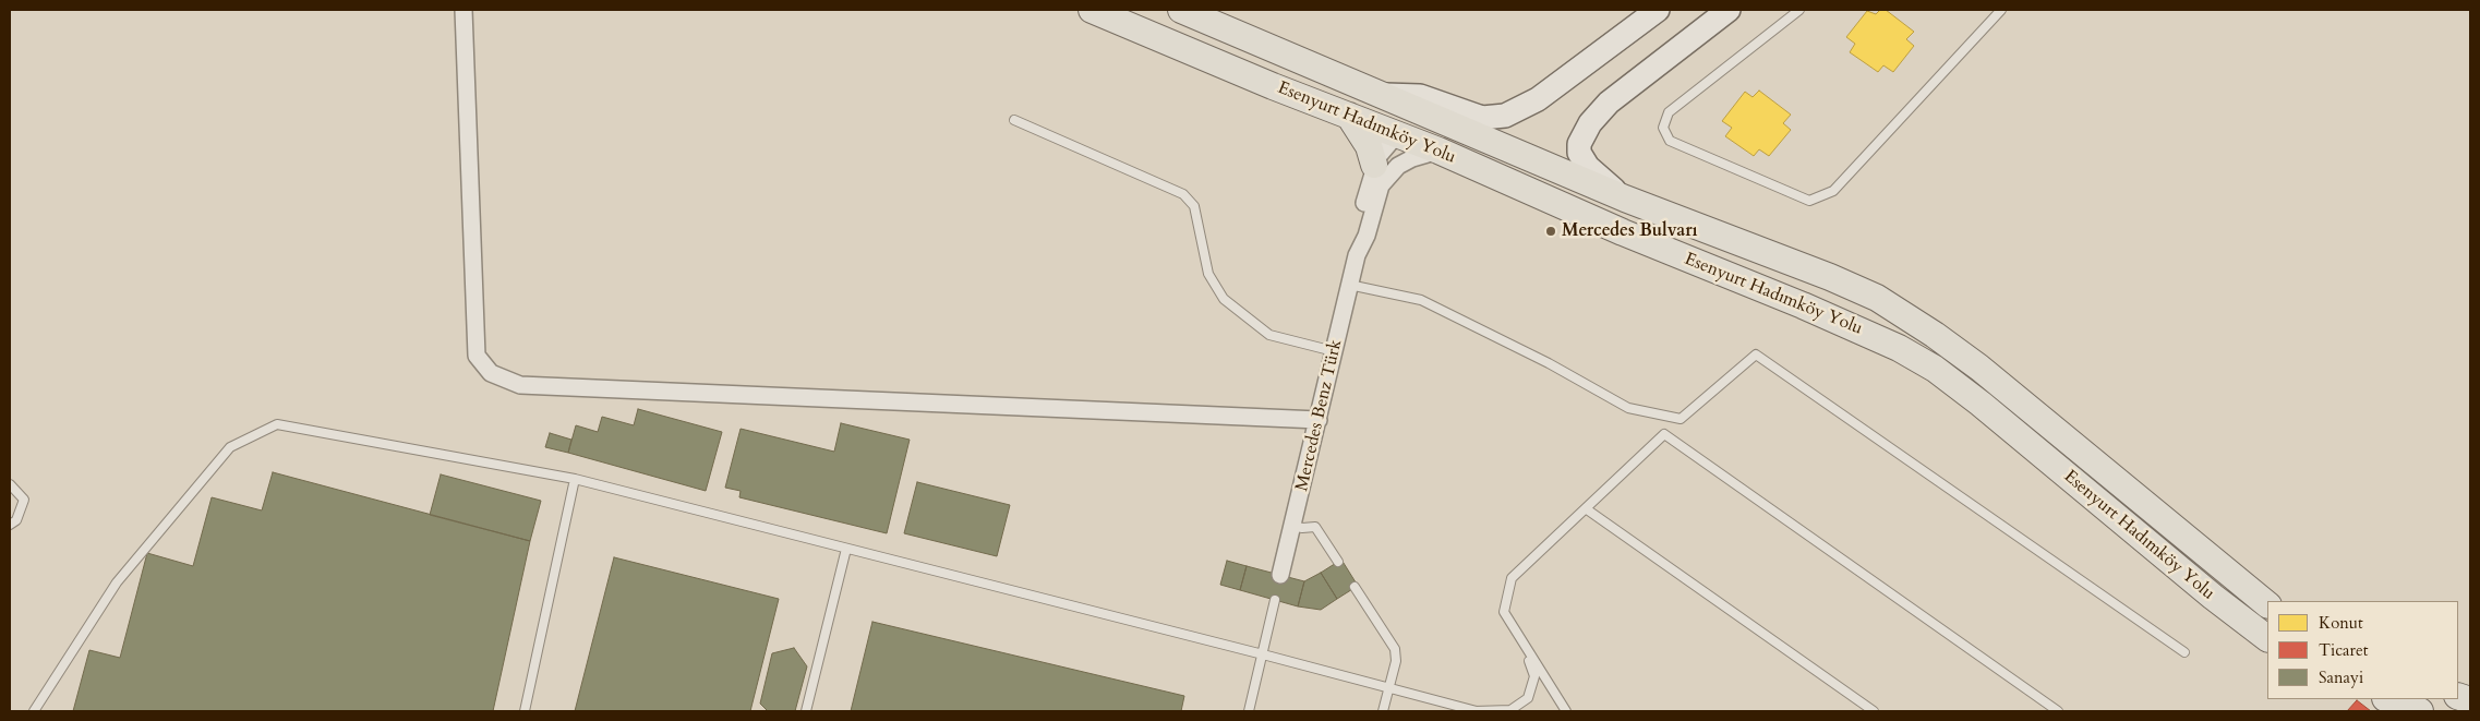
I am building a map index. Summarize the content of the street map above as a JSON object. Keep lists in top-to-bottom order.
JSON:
{
  "streets": {
    "main road": ["Esenyurt Hadımköy Yolu"],
    "street": ["Mercedes Benz Türk"]
  },
  "crossings": [
    ["Esenyurt Hadımköy Yolu", "Mercedes Benz Türk"]
  ],
  "places": ["Mercedes Bulvarı"],
  "legend": ["Konut", "Ticaret", "Sanayi"]
}
